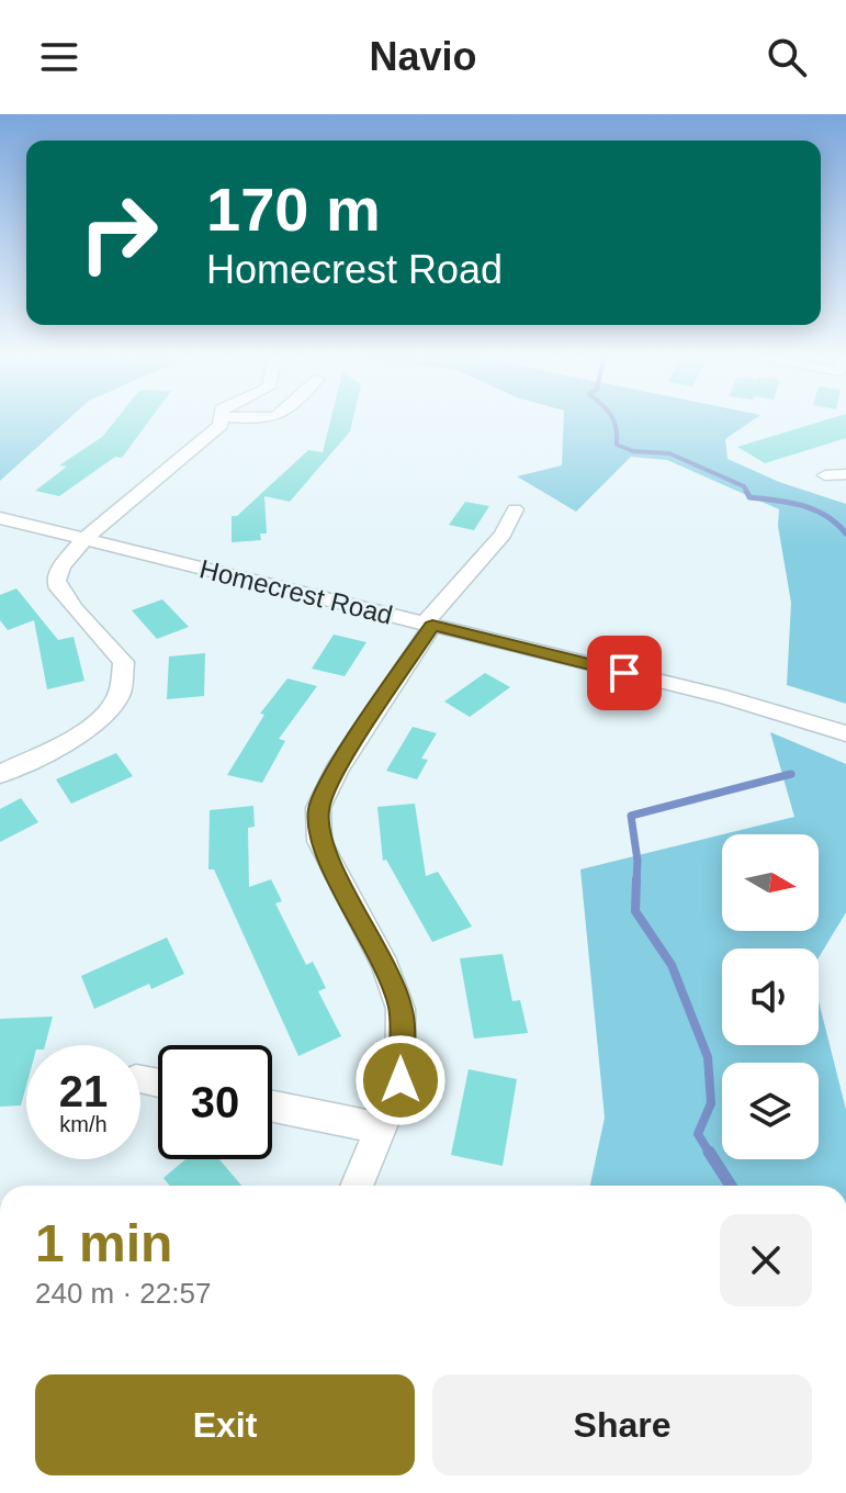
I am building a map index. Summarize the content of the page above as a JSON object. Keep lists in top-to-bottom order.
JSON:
{
  "streets": {
    "street": ["Homecrest Road"]
  },
  "north": "right",
  "page": {
    "header": "Navio",
    "turn": ["170 m", "Homecrest Road"],
    "speed": "21 km/h",
    "limit": "30",
    "heading": ["1 min", "240 m · 22:57"],
    "buttons": ["Exit", "Share"]
  }
}
